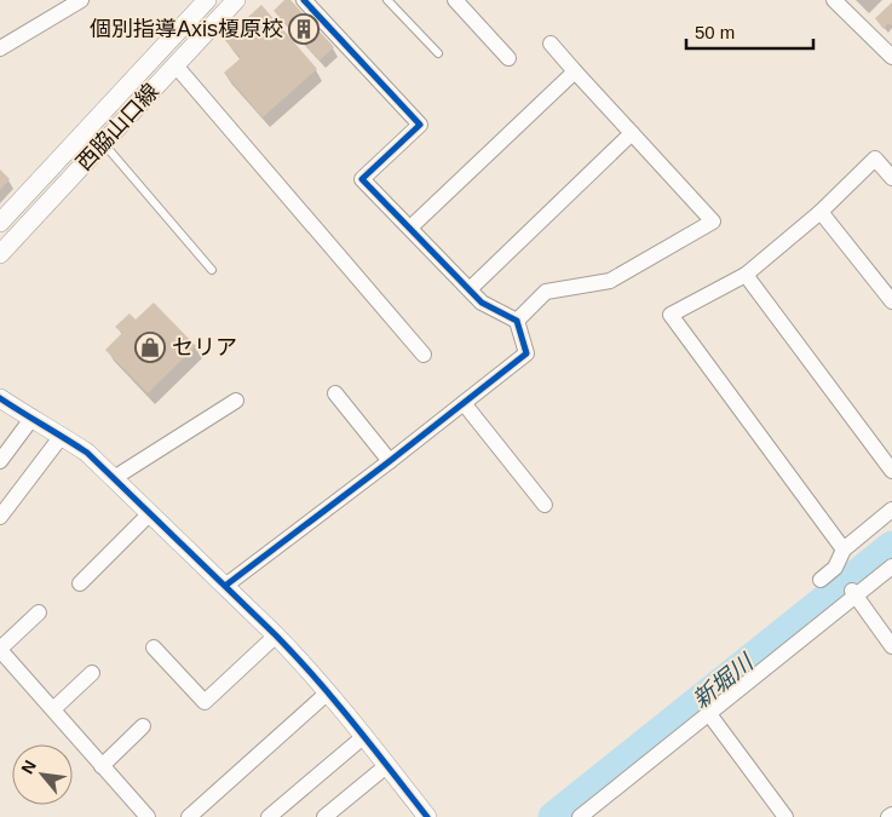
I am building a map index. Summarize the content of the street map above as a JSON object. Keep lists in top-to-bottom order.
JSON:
{
  "streets": {
    "street": ["西脇山口線"]
  },
  "water": ["新堀川"],
  "places": {
    "building": ["個別指導Axis榎原校"],
    "shop": ["セリア"]
  },
  "scale_bar": "50 m",
  "north": "top left"
}
